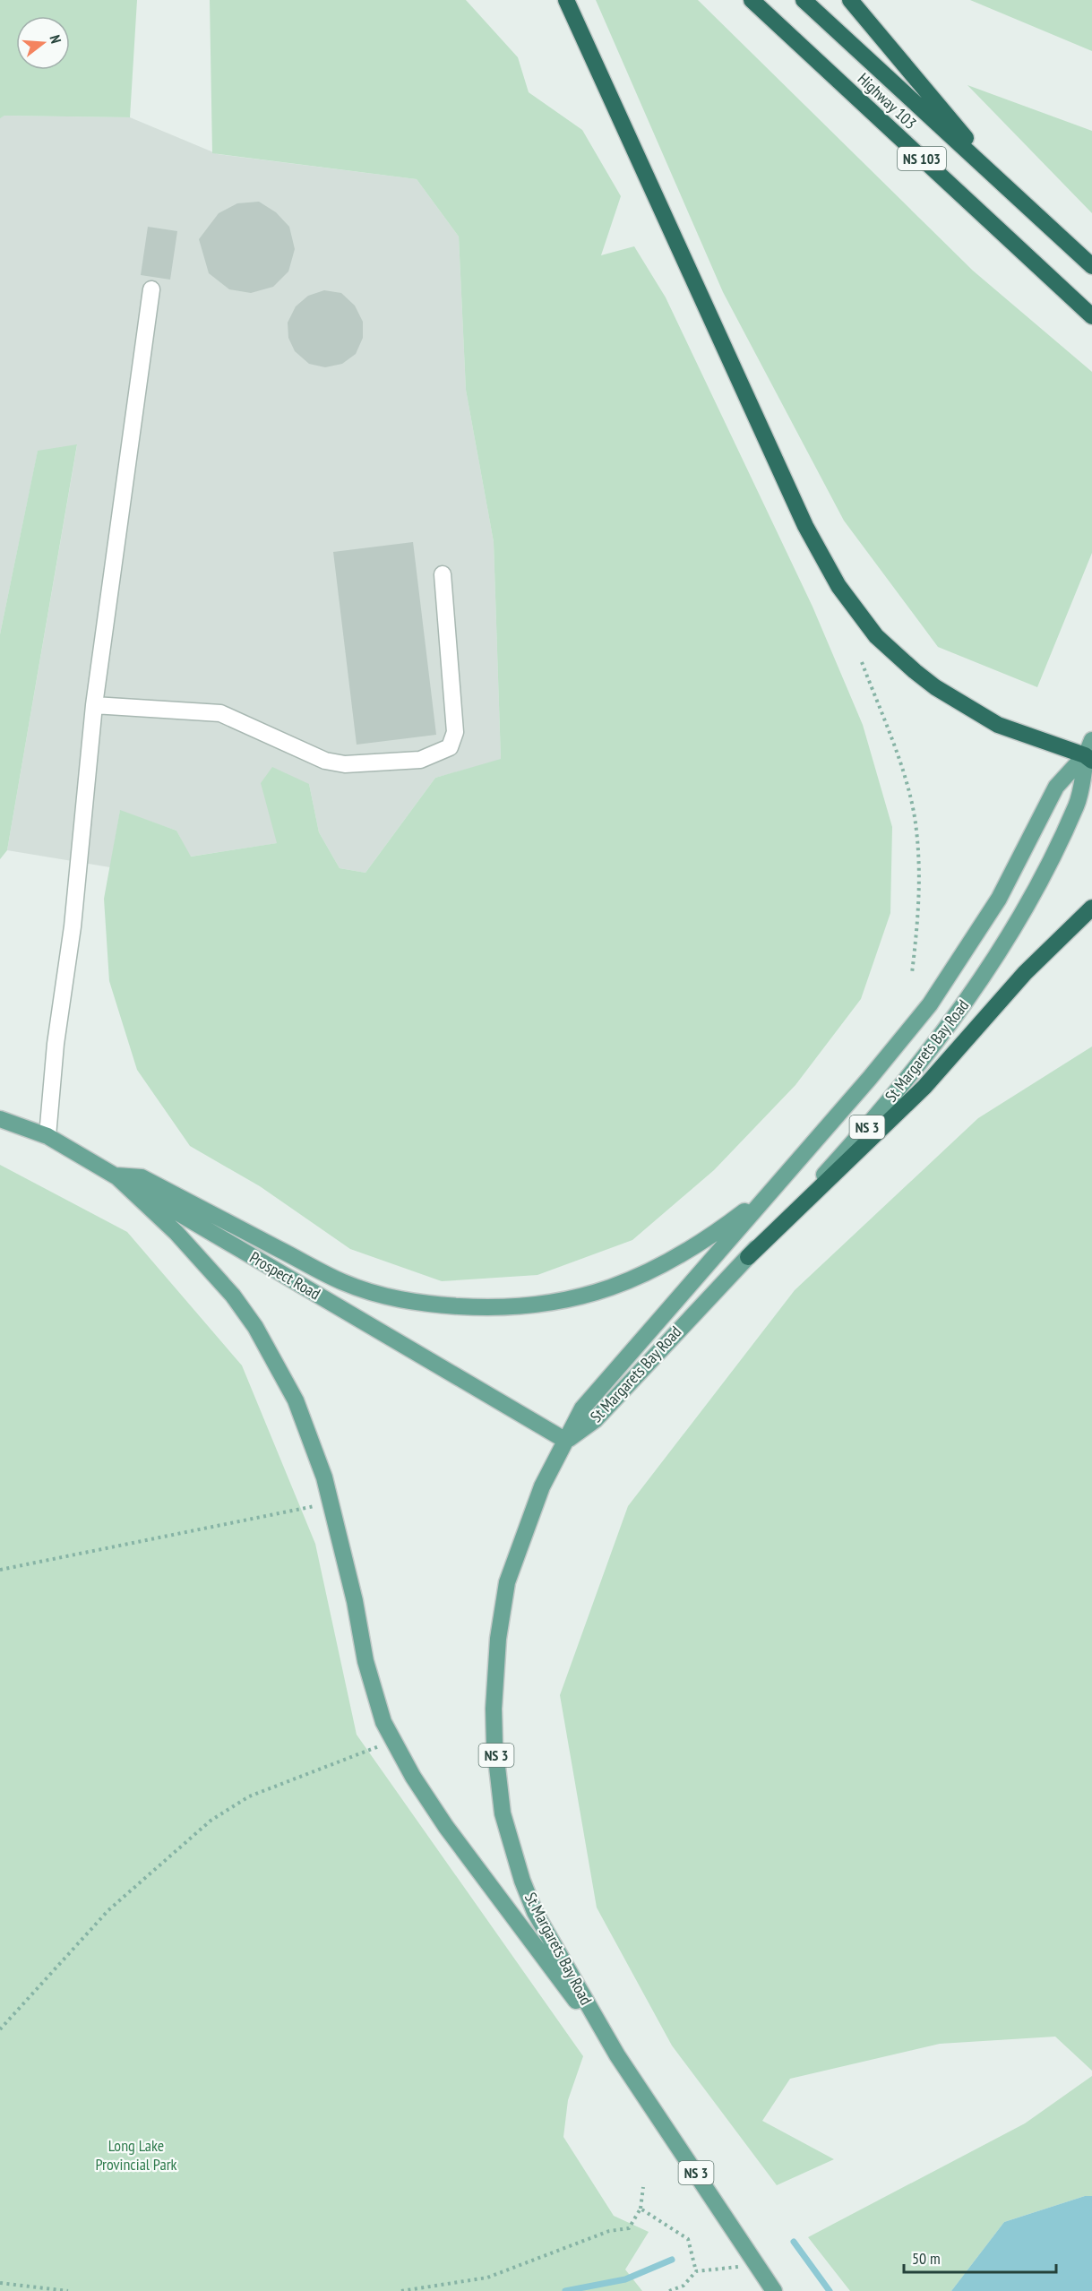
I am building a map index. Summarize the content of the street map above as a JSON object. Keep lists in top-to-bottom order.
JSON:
{
  "streets": {
    "highway": ["Highway 103", "NS 103"],
    "main road": ["St Margarets Bay Road", "NS 3", "Prospect Road"]
  },
  "crossings": [
    ["St Margarets Bay Road", "Prospect Road"]
  ],
  "parks": ["Long Lake Provincial Park"],
  "scale_bar": "50 m",
  "north": "right"
}
